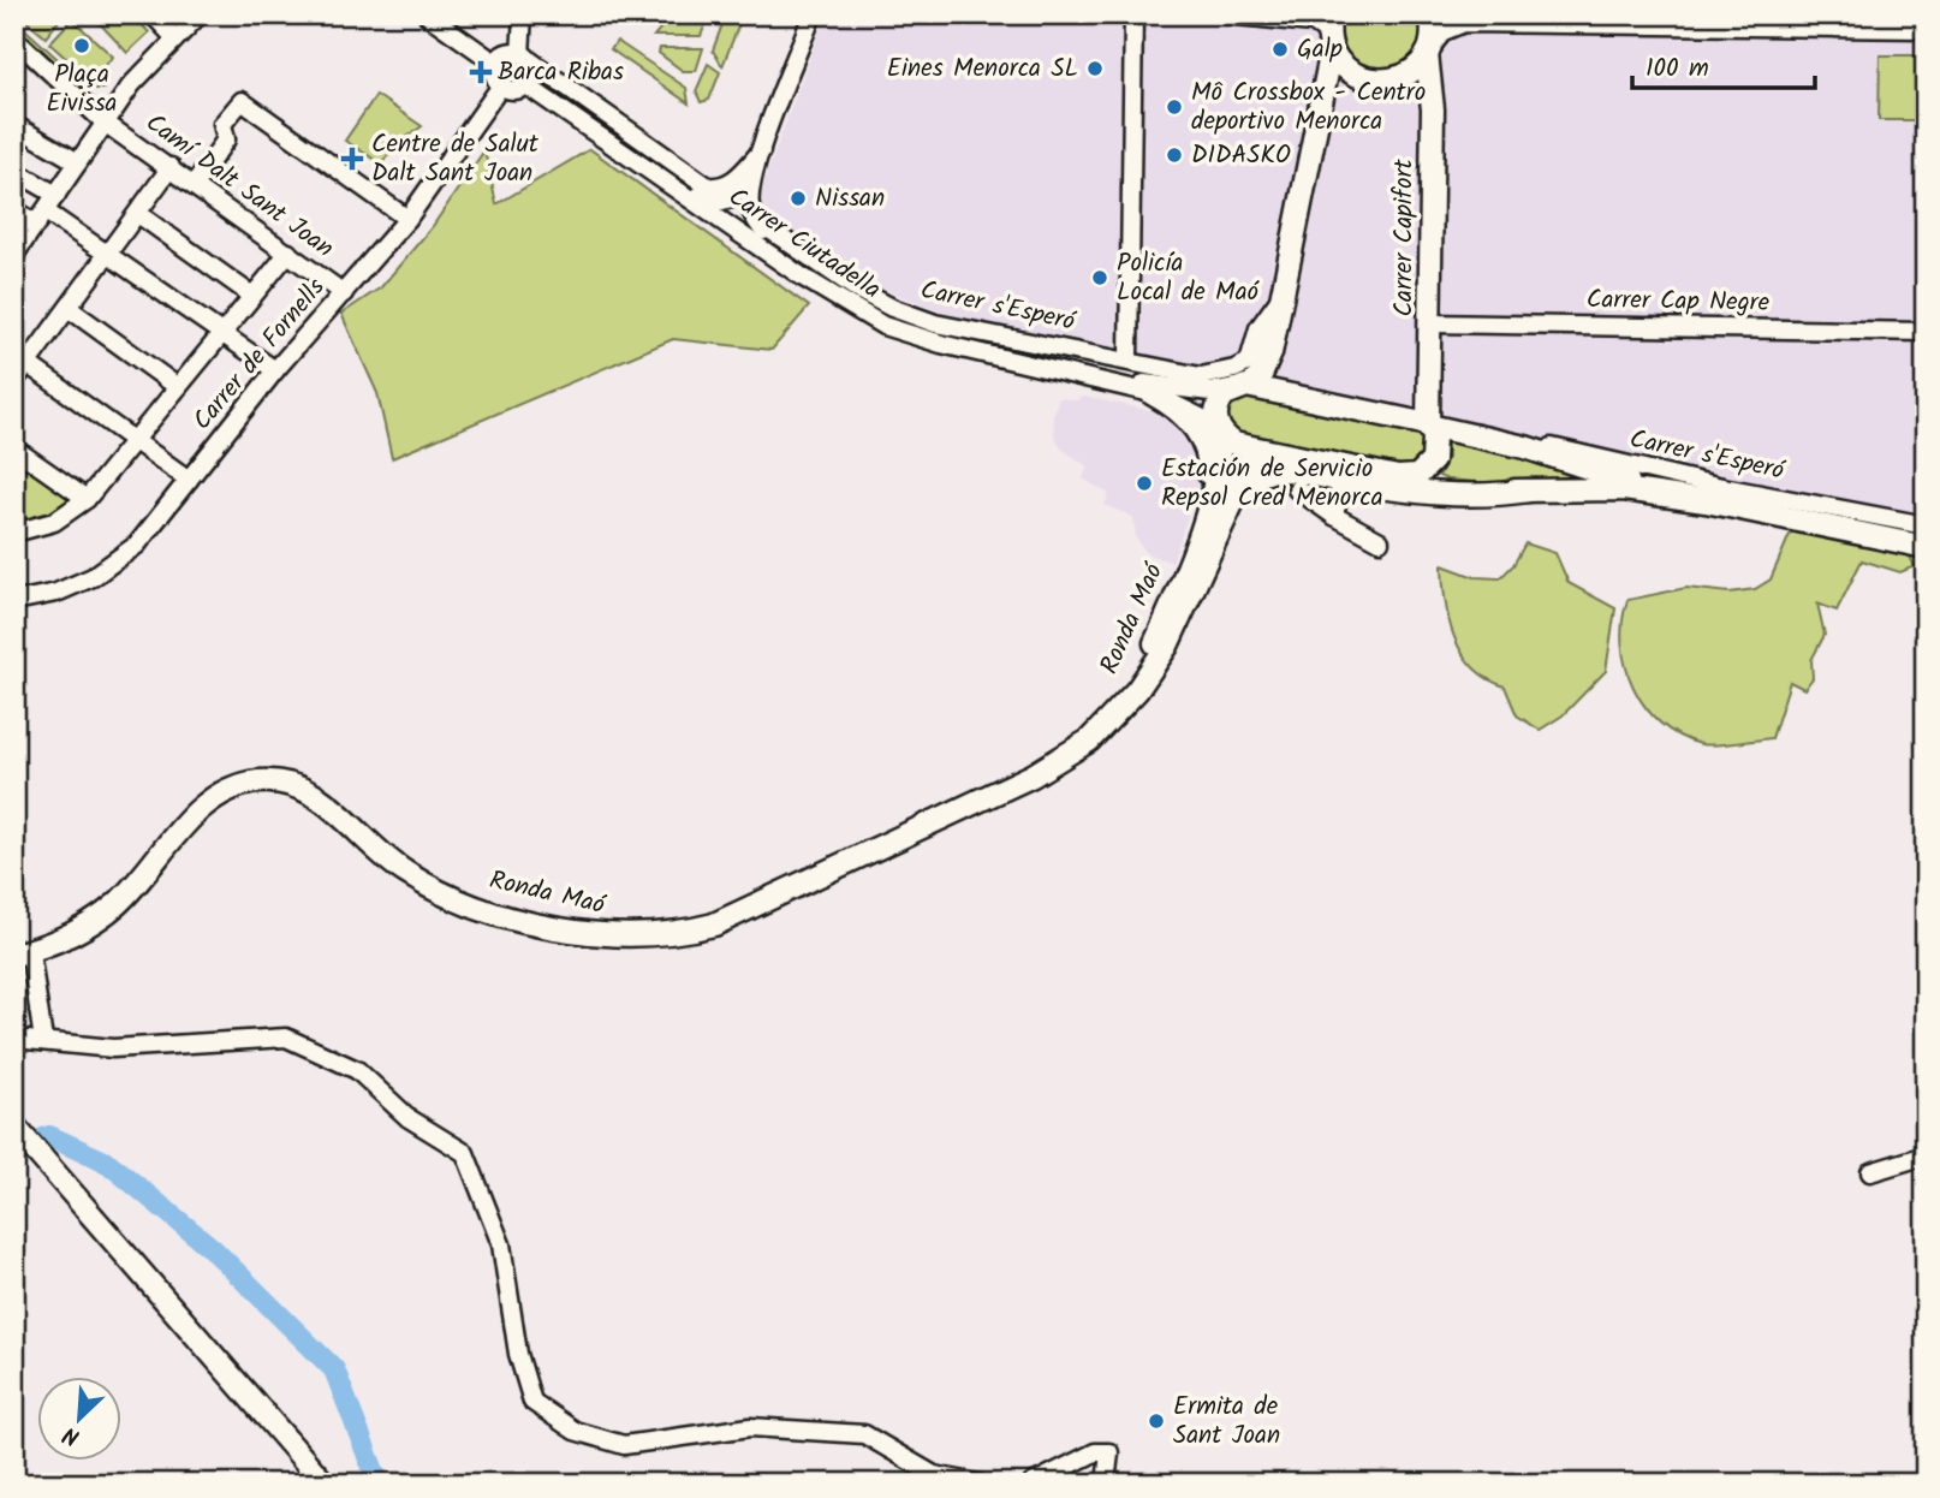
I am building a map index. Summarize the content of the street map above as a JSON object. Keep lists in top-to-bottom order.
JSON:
{
  "streets": {
    "main road": ["Carrer Capifort", "Ronda Maó"],
    "street": [
      "Camí Dalt Sant Joan",
      "Carrer Ciutadella",
      "Carrer Cap Negre",
      "Carrer s'Esperó",
      "Carrer de Fornells"
    ]
  },
  "crossings": [
    ["Camí Dalt Sant Joan", "Carrer de Fornells"],
    ["Carrer Capifort", "Carrer Cap Negre"],
    ["Carrer Ciutadella", "Carrer de Fornells"]
  ],
  "places": {
    "other": [
      "Plaça Eivissa",
      "Galp",
      "Eines Menorca SL",
      "Mô Crossbox - Centro deportivo Menorca",
      "DIDASKO",
      "Nissan",
      "Policía Local de Maó",
      "Estación de Servicio Repsol Cred Menorca",
      "Ermita de Sant Joan"
    ],
    "health": ["Barca Ribas", "Centre de Salut Dalt Sant Joan"]
  },
  "scale_bar": "100 m",
  "north": "bottom left"
}
